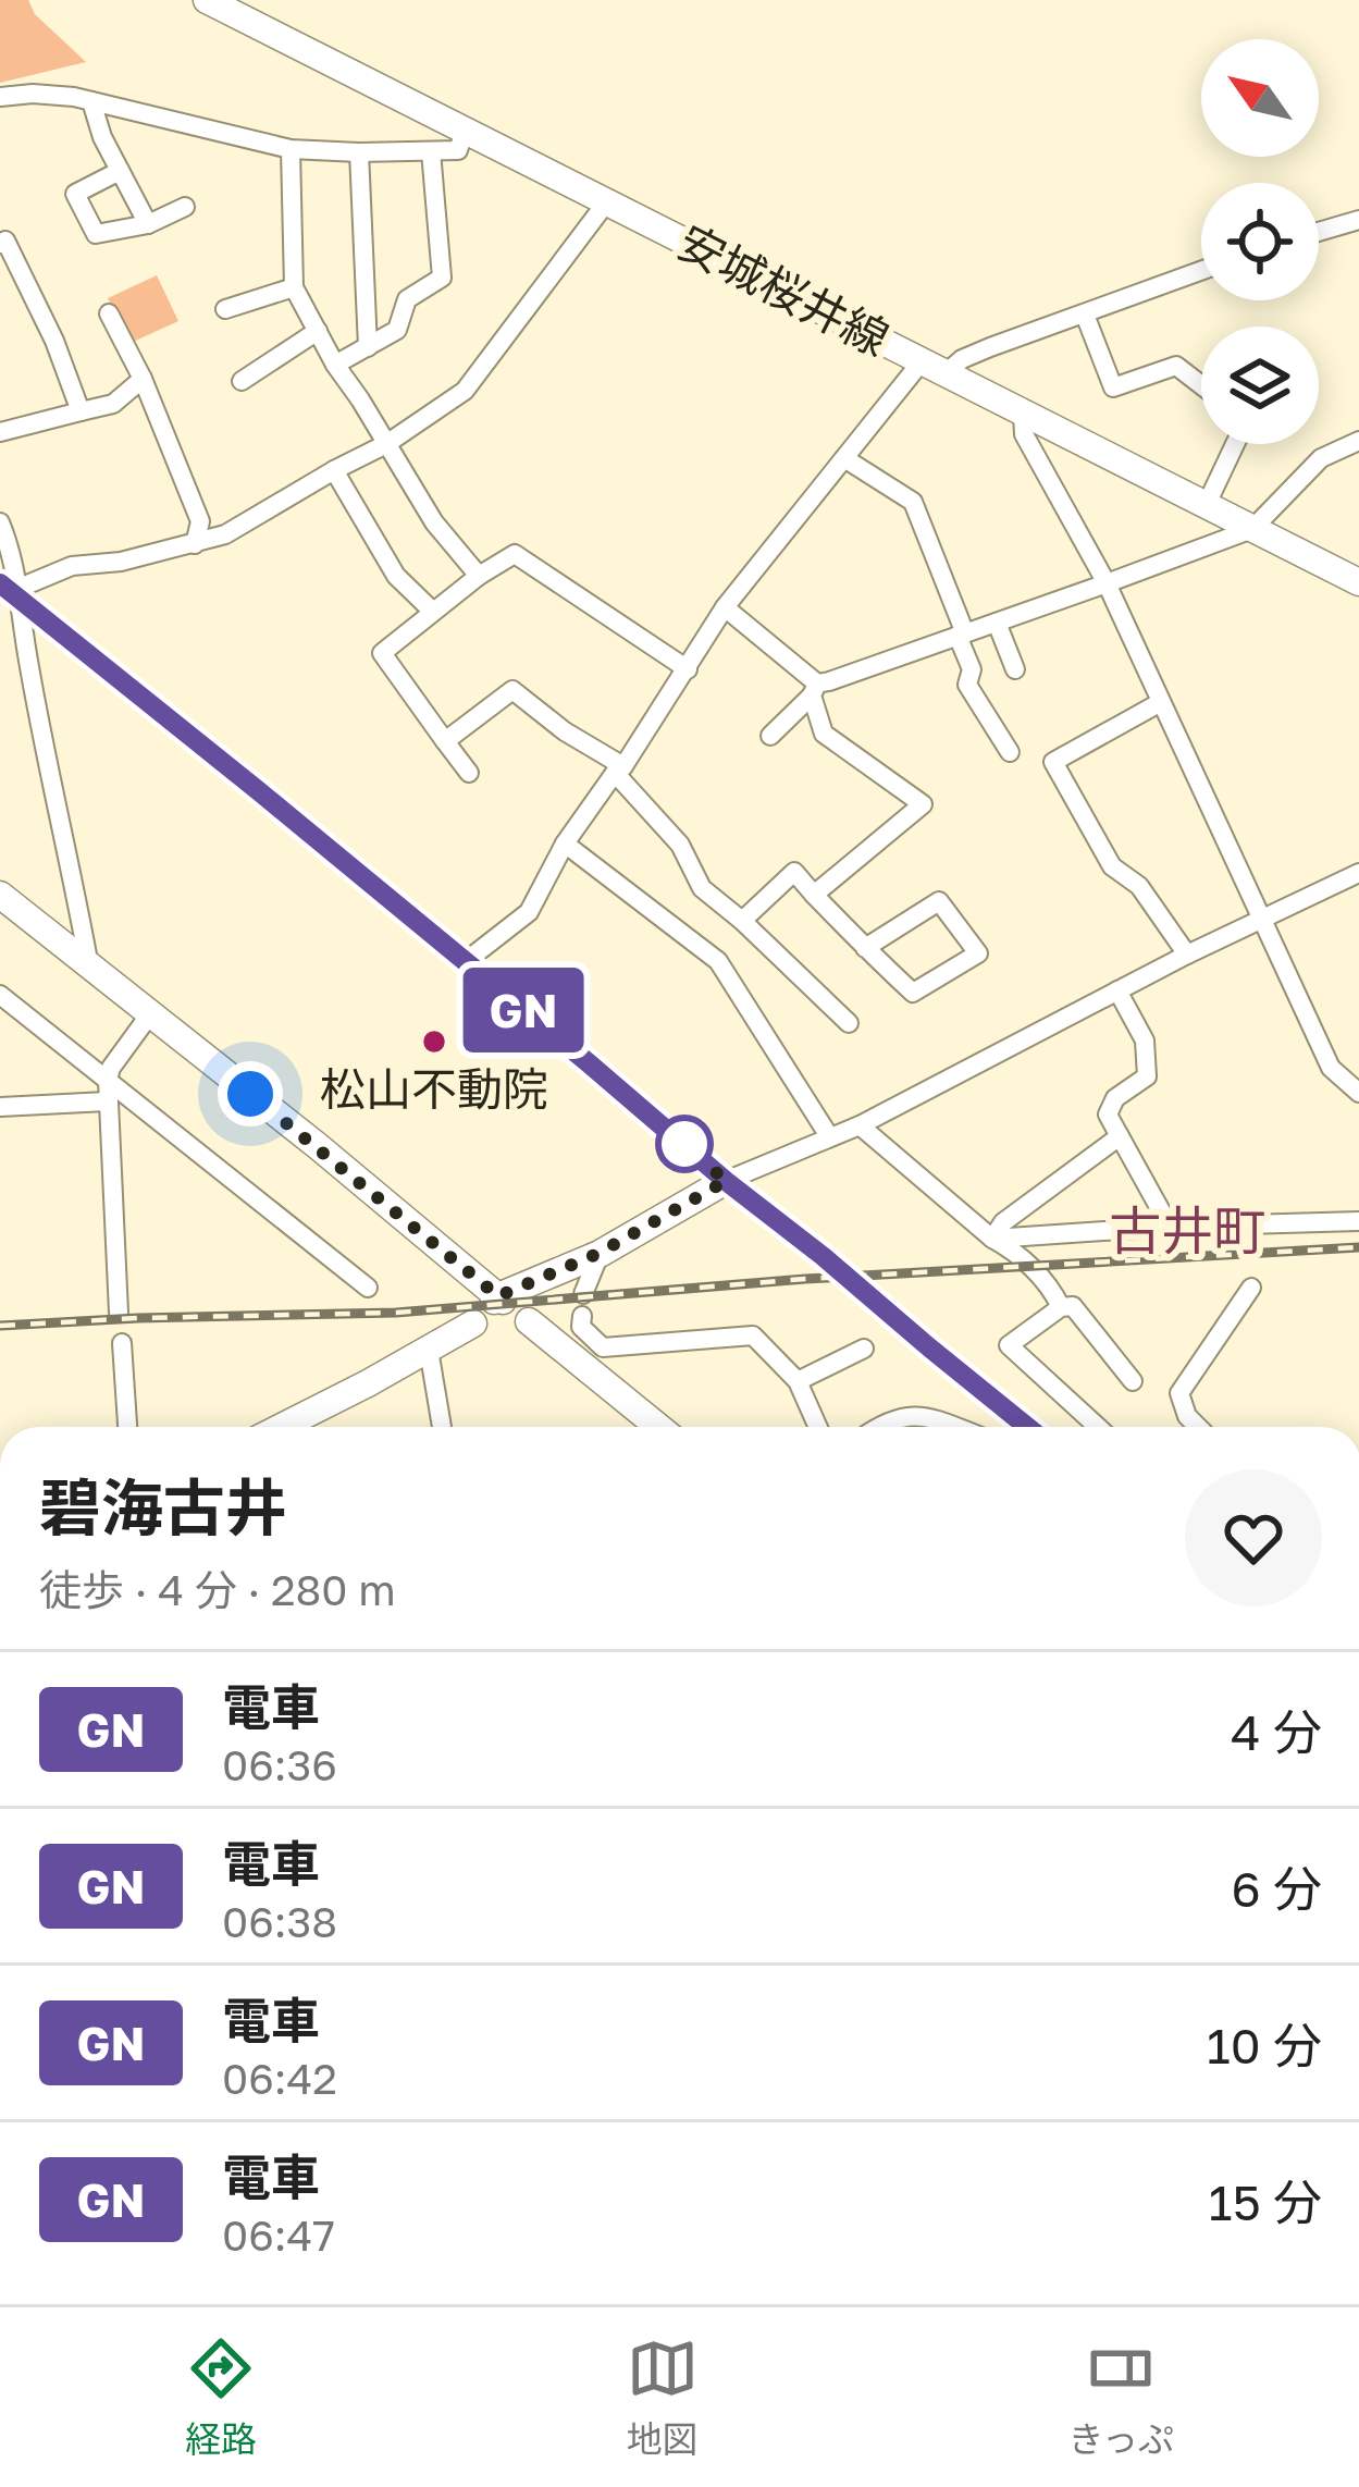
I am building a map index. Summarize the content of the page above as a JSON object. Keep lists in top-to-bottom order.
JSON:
{
  "streets": {
    "street": ["安城桜井線"]
  },
  "districts": ["古井町"],
  "places": ["松山不動院"],
  "north": "top left",
  "page": {
    "on_map": "GN",
    "heading": ["碧海古井", "徒歩 · 4 分 · 280 m"],
    "list": [
      {
        "mark": "GN",
        "name": "電車",
        "note": "06:36",
        "value": "4 分"
      },
      {
        "mark": "GN",
        "name": "電車",
        "note": "06:38",
        "value": "6 分"
      },
      {
        "mark": "GN",
        "name": "電車",
        "note": "06:42",
        "value": "10 分"
      },
      {
        "mark": "GN",
        "name": "電車",
        "note": "06:47",
        "value": "15 分"
      }
    ],
    "tabs": ["経路", "地図", "きっぷ"]
  }
}
